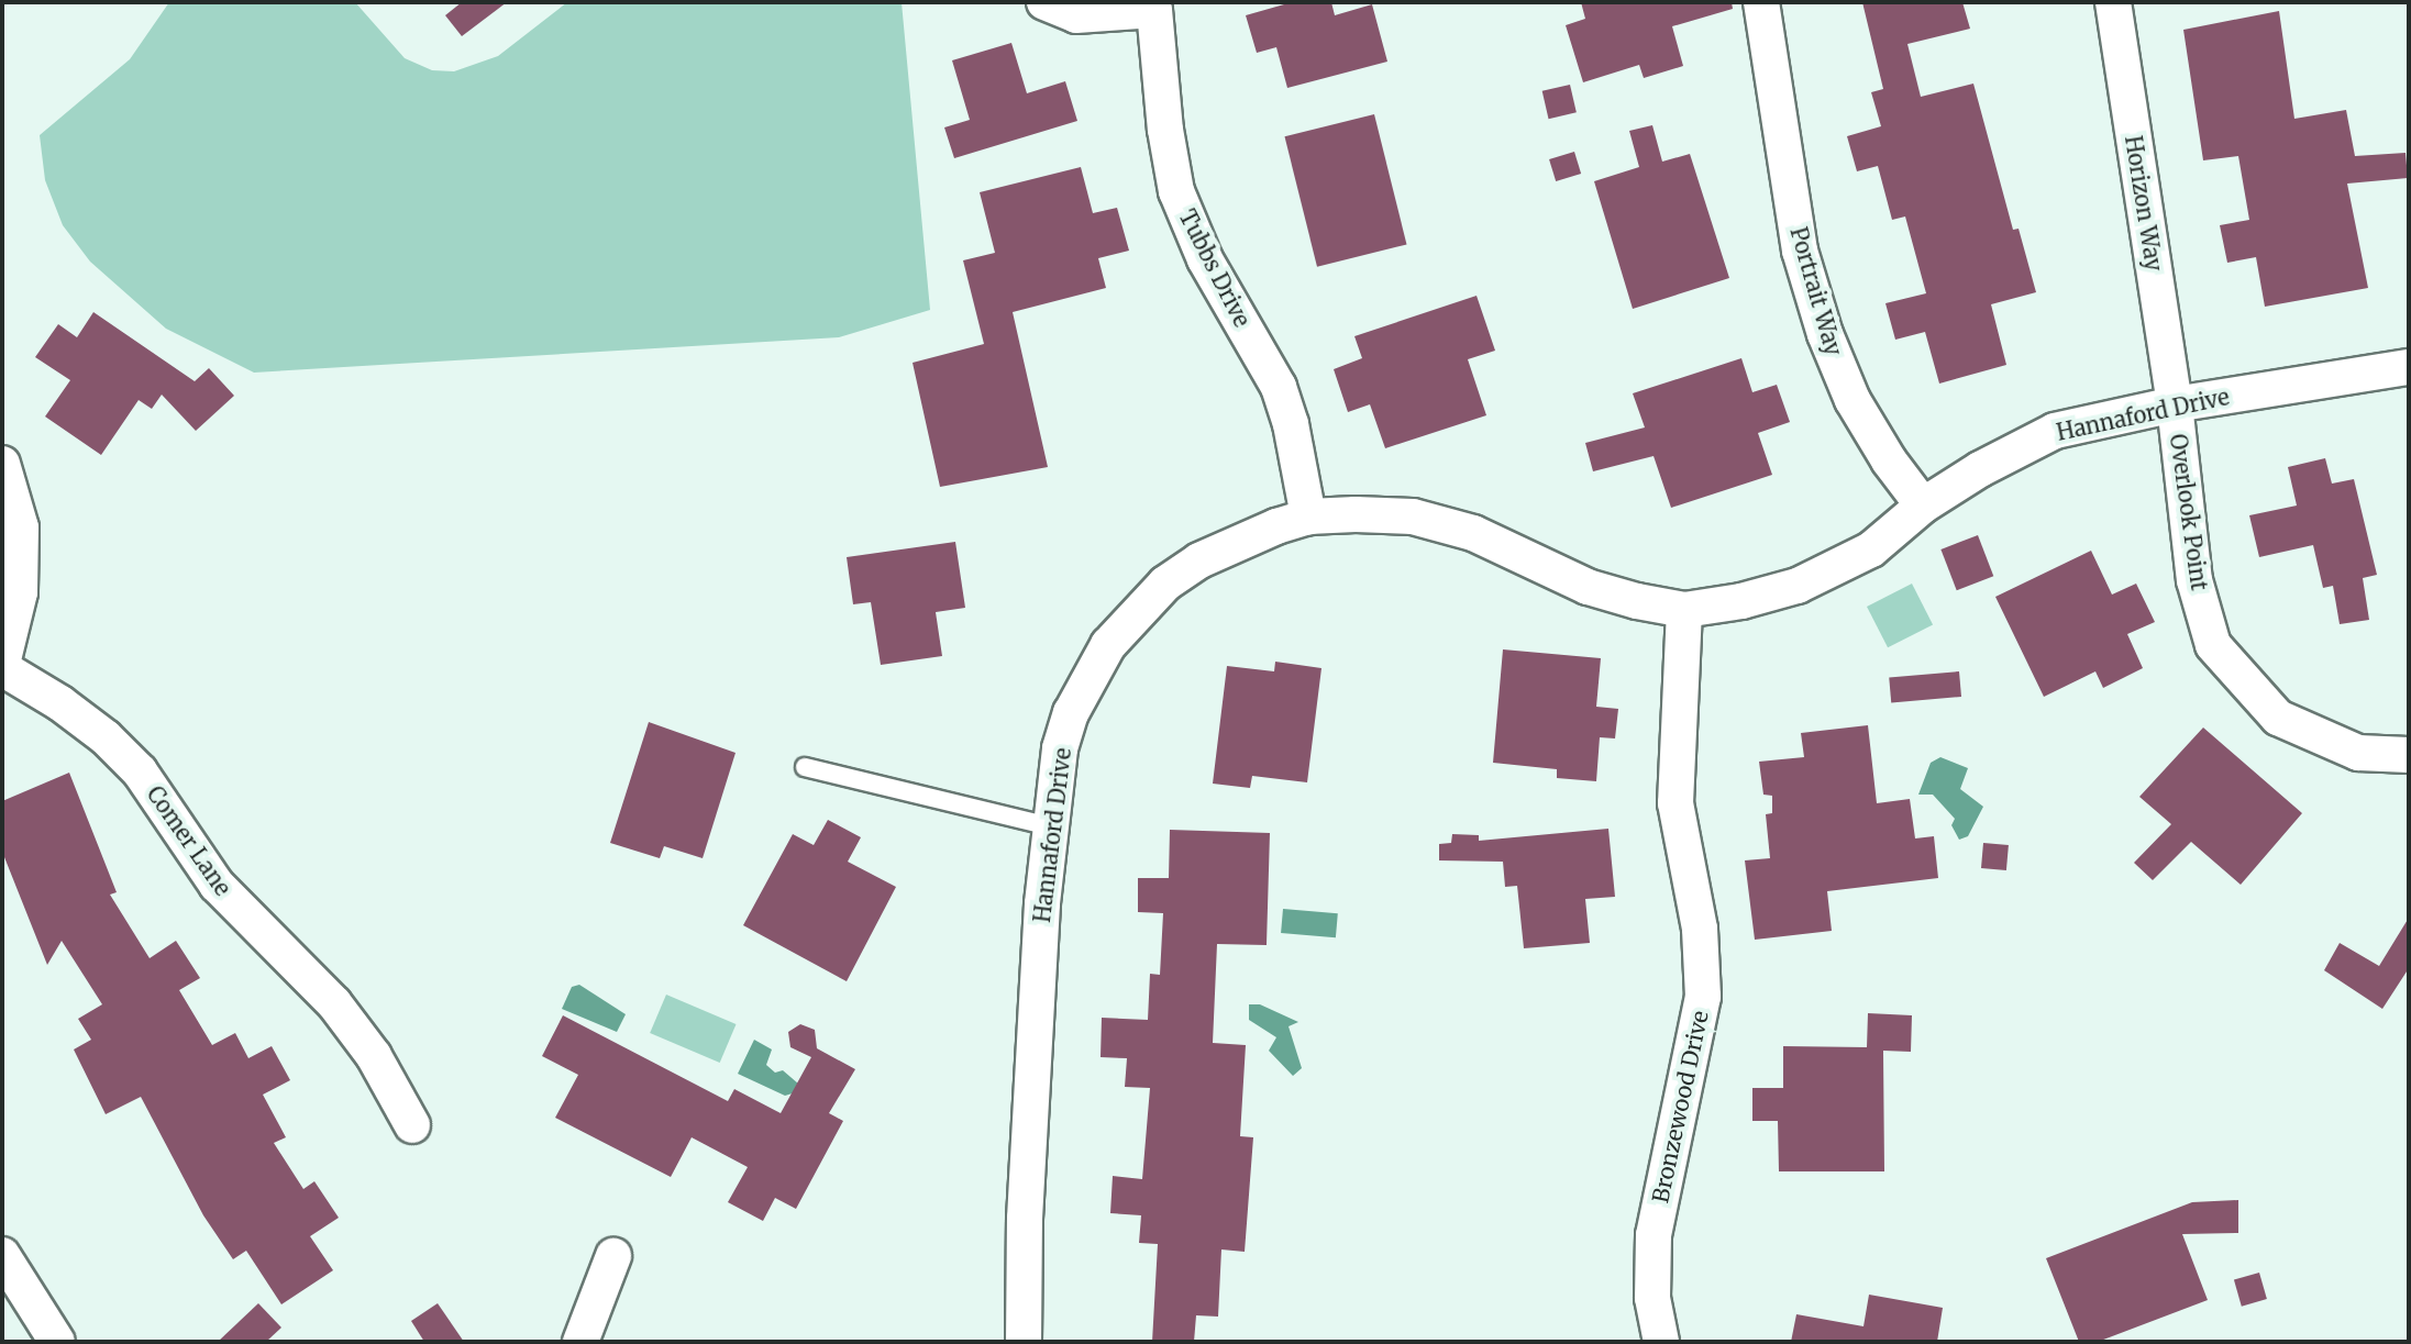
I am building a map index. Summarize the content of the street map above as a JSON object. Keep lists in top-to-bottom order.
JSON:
{
  "streets": {
    "street": [
      "Horizon Way",
      "Tubbs Drive",
      "Portrait Way",
      "Hannaford Drive",
      "Overlook Point",
      "Comer Lane",
      "Bronzewood Drive"
    ]
  },
  "crossings": [
    ["Horizon Way", "Hannaford Drive"],
    ["Horizon Way", "Overlook Point"],
    ["Tubbs Drive", "Hannaford Drive"],
    ["Portrait Way", "Hannaford Drive"],
    ["Hannaford Drive", "Overlook Point"],
    ["Hannaford Drive", "Bronzewood Drive"]
  ]
}
